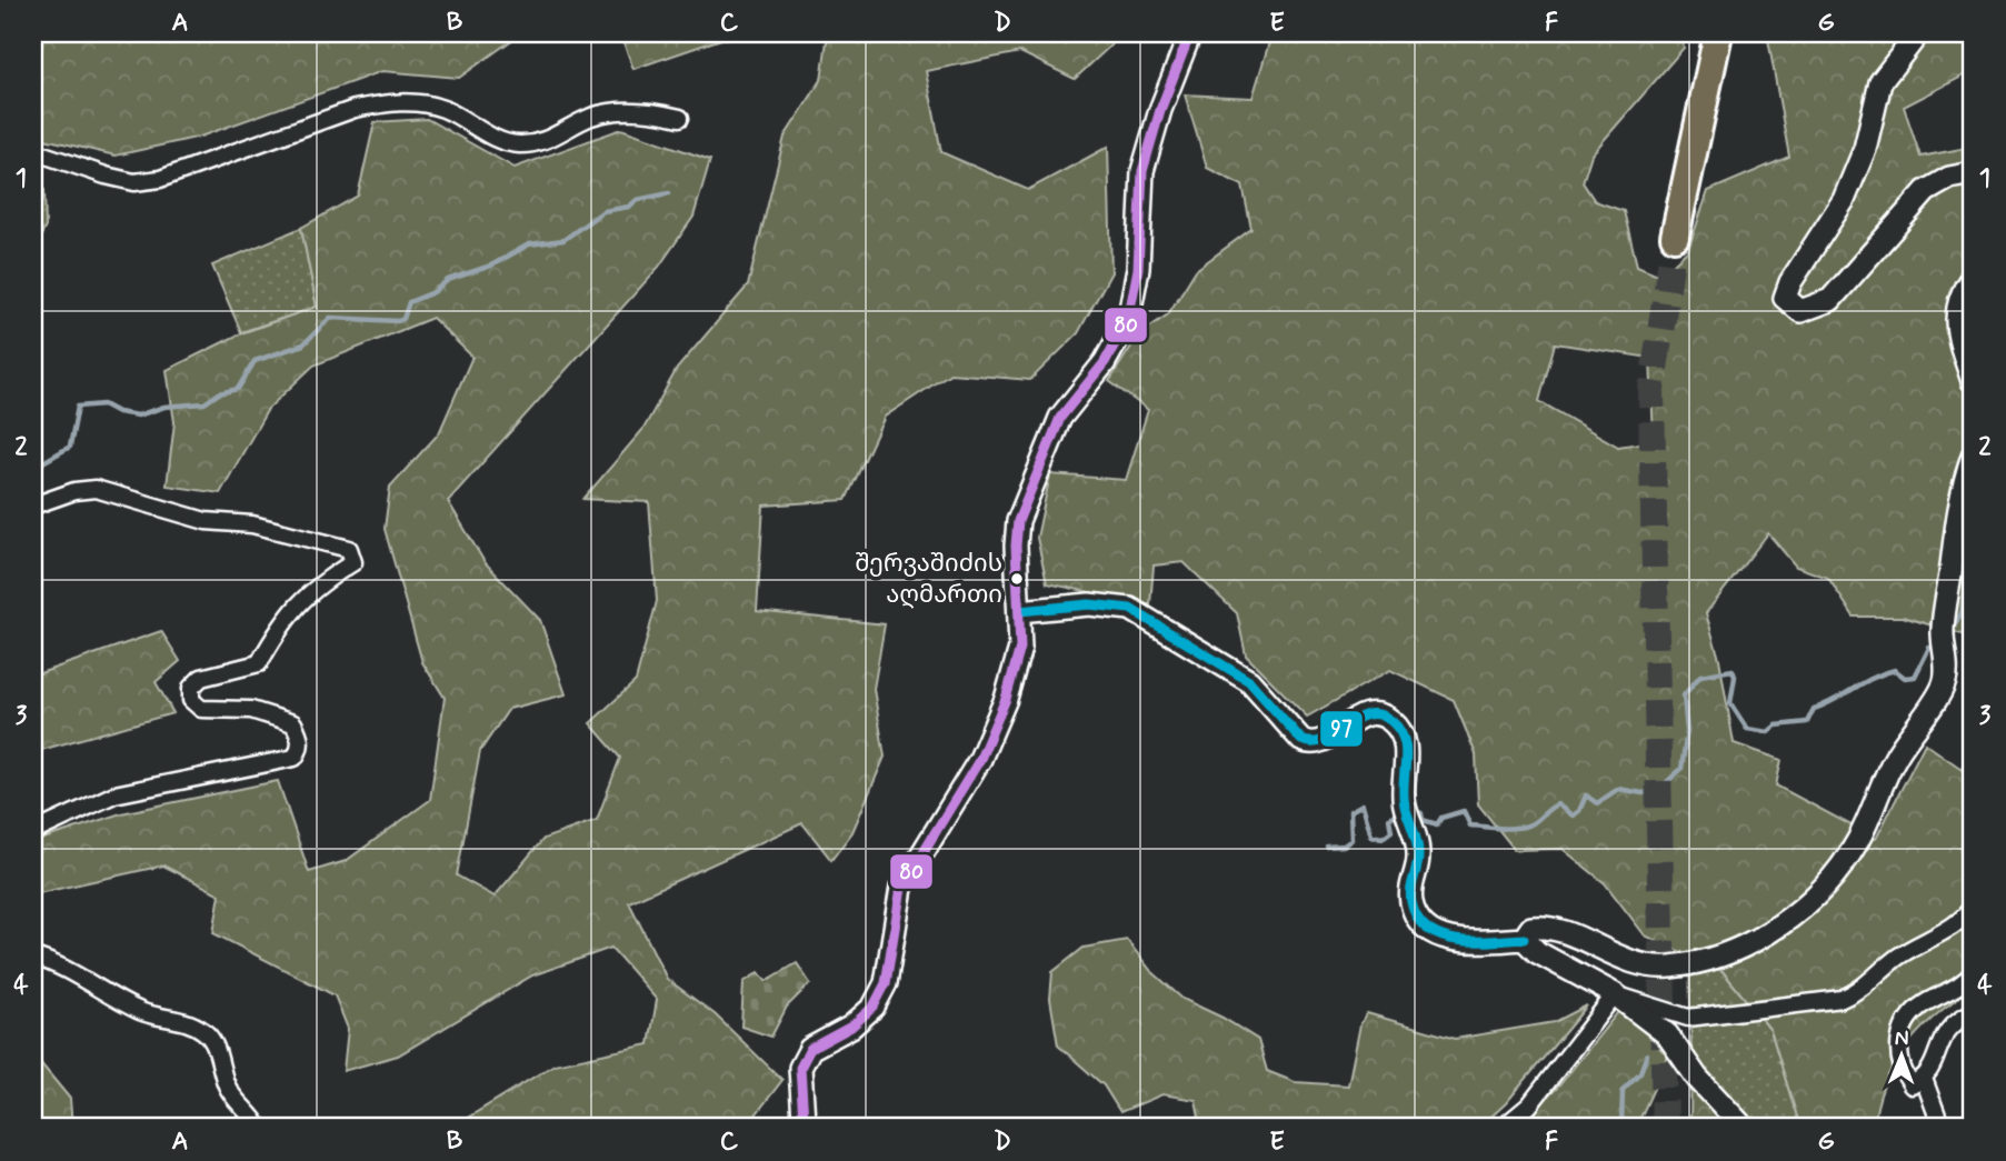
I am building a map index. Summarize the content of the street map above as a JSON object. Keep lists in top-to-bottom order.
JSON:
{
  "places": ["შერვაშიძის აღმართი"],
  "lines": ["transit line 80", "transit line 97"],
  "north": "top",
  "grid": {
    "columns": [
      "A",
      "B",
      "C",
      "D",
      "E",
      "F",
      "G"
    ],
    "rows": [
      "1",
      "2",
      "3",
      "4"
    ]
  }
}
